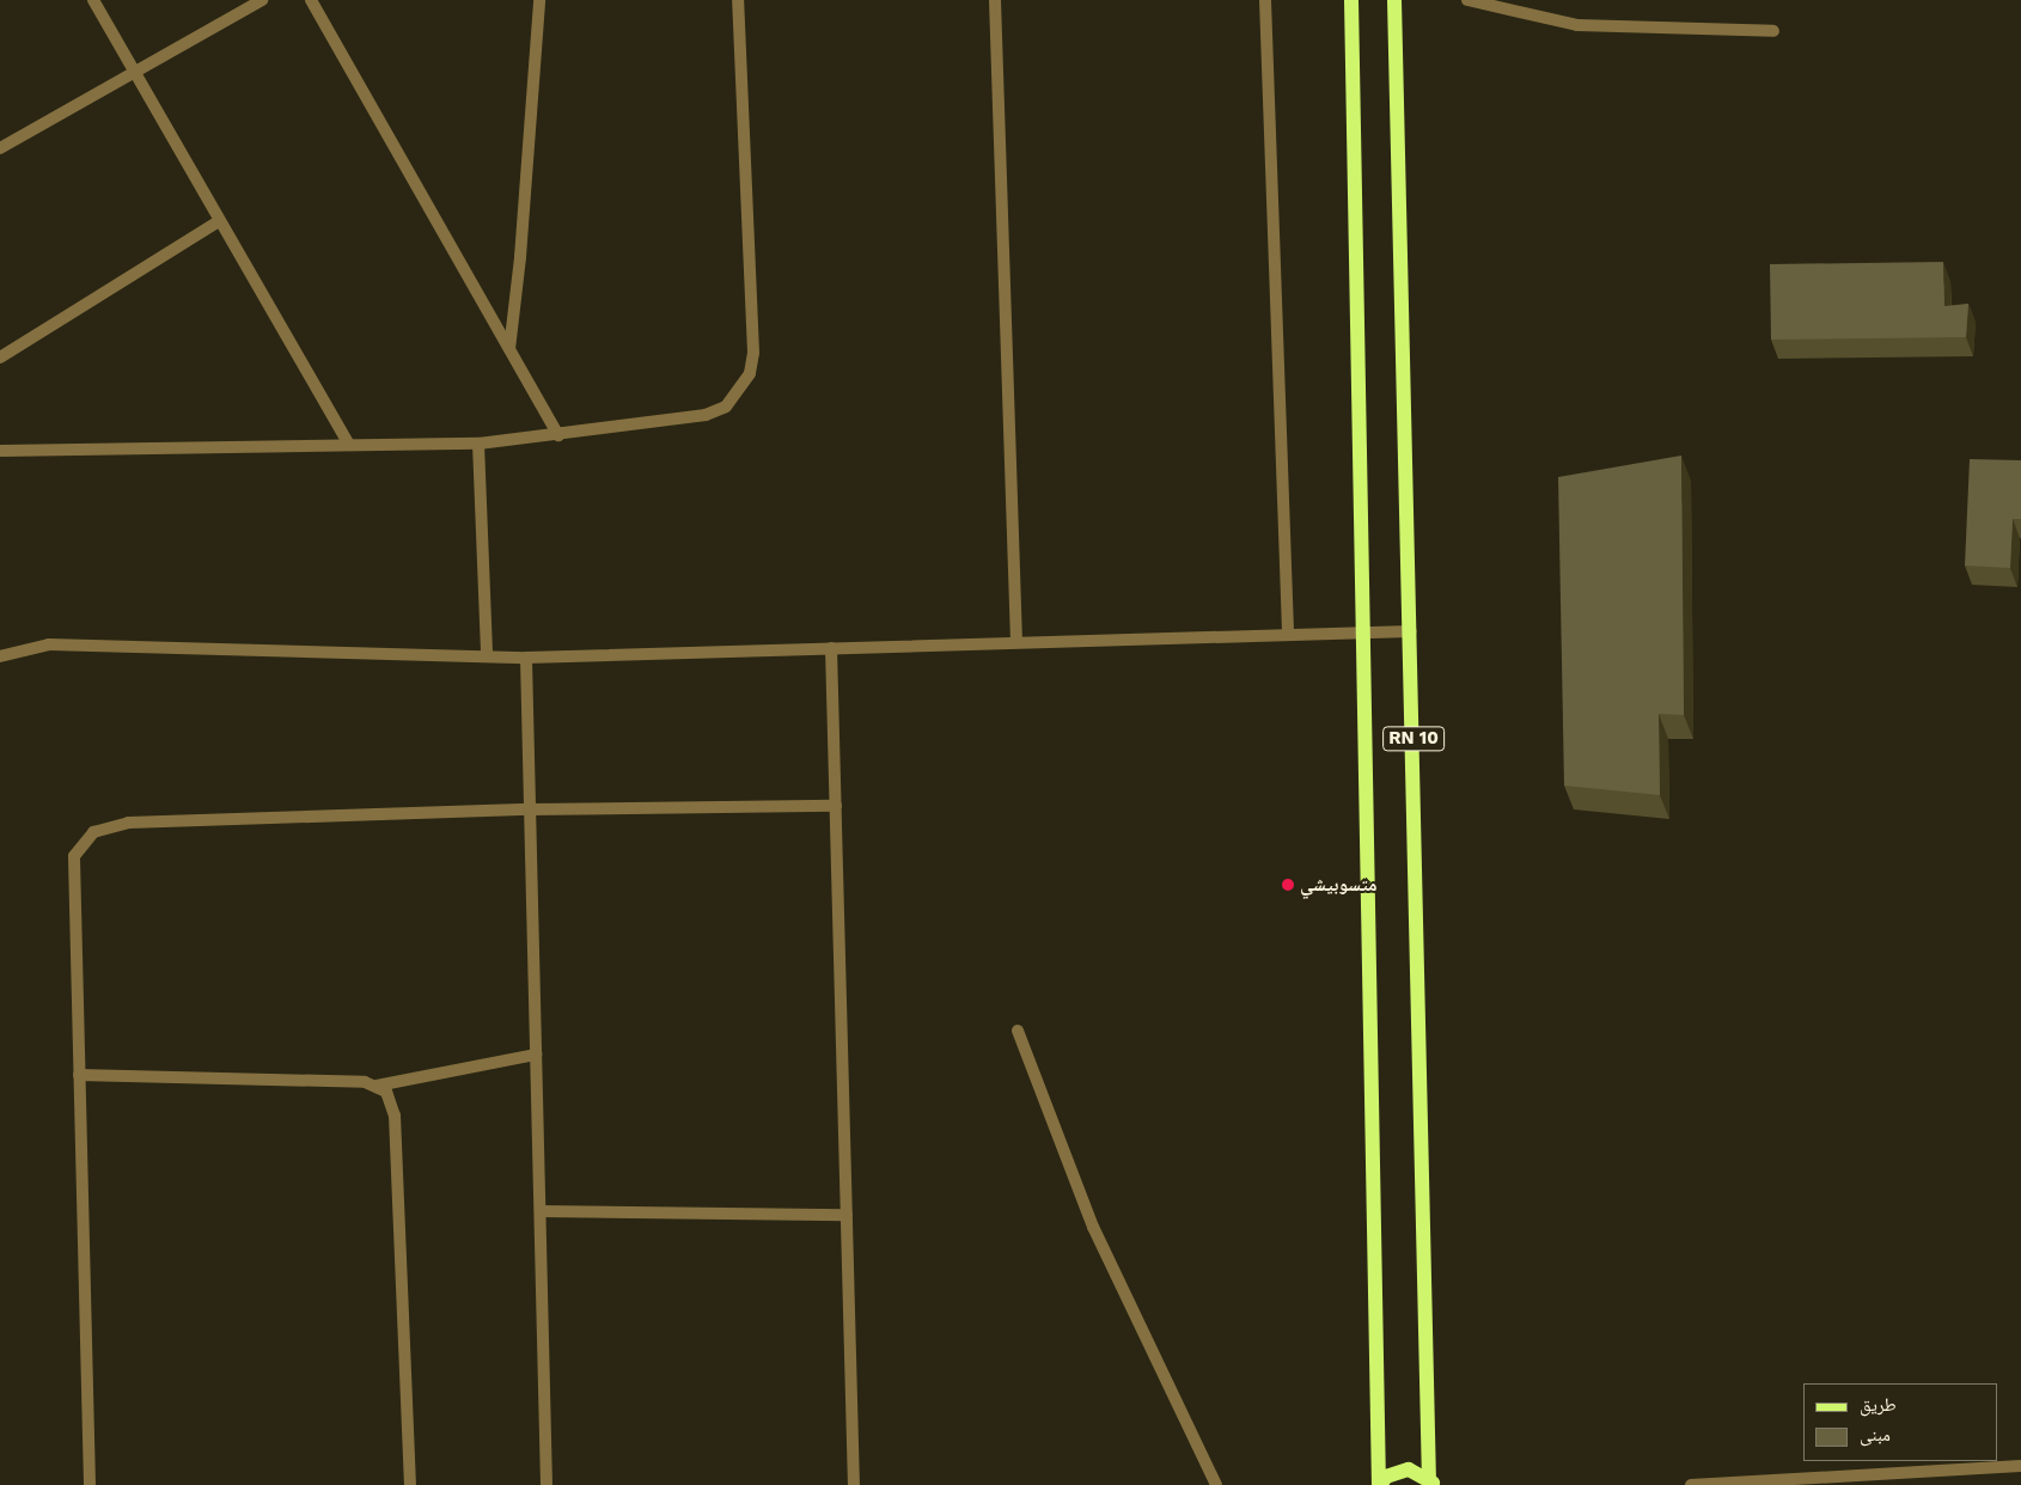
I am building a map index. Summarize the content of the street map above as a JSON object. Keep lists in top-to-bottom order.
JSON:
{
  "streets": {
    "main road": ["RN 10"]
  },
  "places": ["متسوبيشي"],
  "legend": ["طريق", "مبنى"]
}
